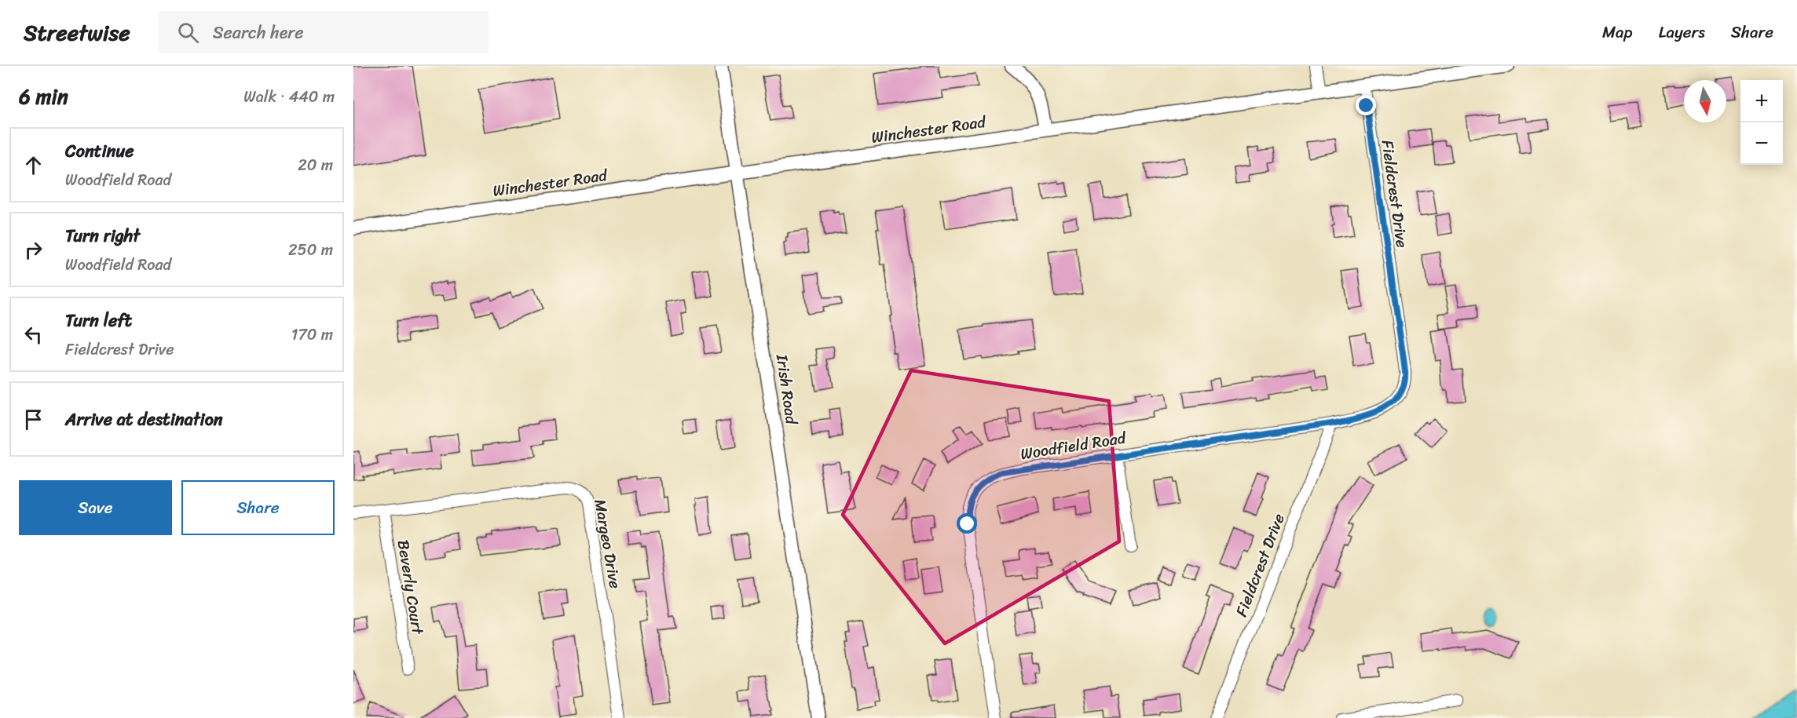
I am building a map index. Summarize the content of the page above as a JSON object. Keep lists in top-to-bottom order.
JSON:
{
  "streets": {
    "street": [
      "Winchester Road",
      "Fieldcrest Drive",
      "Irish Road",
      "Woodfield Road",
      "Margeo Drive",
      "Beverly Court"
    ]
  },
  "crossings": [
    ["Winchester Road", "Fieldcrest Drive"],
    ["Winchester Road", "Irish Road"],
    ["Fieldcrest Drive", "Woodfield Road"],
    ["Margeo Drive", "Beverly Court"]
  ],
  "north": "bottom",
  "page": {
    "header": "Streetwise",
    "search": "Search here",
    "nav": ["Map", "Layers", "Share"],
    "heading": ["6 min", "Walk · 440 m"],
    "map_buttons": ["+", "−"],
    "list": [
      ["Continue", "Woodfield Road", "20 m"],
      ["Turn right", "Woodfield Road", "250 m"],
      ["Turn left", "Fieldcrest Drive", "170 m"],
      "Arrive at destination"
    ],
    "buttons": ["Save", "Share"]
  }
}
